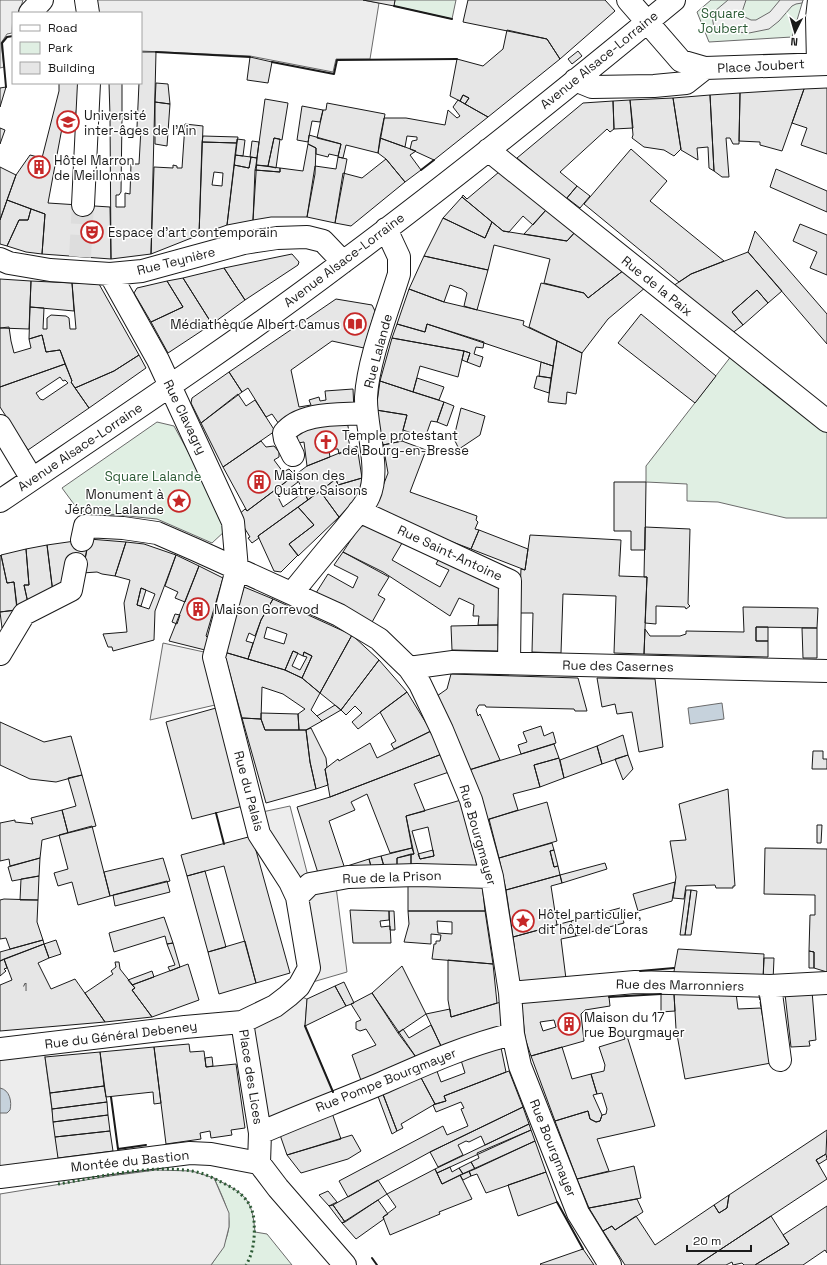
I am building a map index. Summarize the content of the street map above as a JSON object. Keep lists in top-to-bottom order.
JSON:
{
  "streets": {
    "street": [
      "Avenue Alsace-Lorraine",
      "Place Joubert",
      "Rue Teynière",
      "Rue de la Paix",
      "Rue Lalande",
      "Rue Clavagry",
      "Rue Saint-Antoine",
      "Rue des Casernes",
      "Rue du Palais",
      "Rue Bourgmayer",
      "Rue de la Prison",
      "Rue des Marronniers",
      "Rue du Général Debeney",
      "Place des Lices",
      "Rue Pompe Bourgmayer",
      "Montée du Bastion"
    ]
  },
  "crossings": [
    ["Avenue Alsace-Lorraine", "Place Joubert"],
    ["Avenue Alsace-Lorraine", "Rue Teynière"],
    ["Avenue Alsace-Lorraine", "Rue de la Paix"],
    ["Avenue Alsace-Lorraine", "Rue Lalande"],
    ["Avenue Alsace-Lorraine", "Rue Clavagry"],
    ["Rue Teynière", "Rue Clavagry"],
    ["Rue Lalande", "Rue Saint-Antoine"],
    ["Rue Lalande", "Rue Bourgmayer"],
    ["Rue Clavagry", "Rue du Palais"],
    ["Rue Clavagry", "Rue Bourgmayer"],
    ["Rue Saint-Antoine", "Rue des Casernes"],
    ["Rue des Casernes", "Rue Bourgmayer"],
    ["Rue du Palais", "Rue Bourgmayer"],
    ["Rue du Palais", "Rue de la Prison"],
    ["Rue du Palais", "Rue du Général Debeney"],
    ["Rue du Palais", "Place des Lices"],
    ["Rue Bourgmayer", "Rue de la Prison"],
    ["Rue Bourgmayer", "Rue des Marronniers"],
    ["Rue Bourgmayer", "Rue Pompe Bourgmayer"],
    ["Rue du Général Debeney", "Place des Lices"],
    ["Place des Lices", "Rue Pompe Bourgmayer"],
    ["Place des Lices", "Montée du Bastion"]
  ],
  "parks": ["Square Joubert", "Square Lalande"],
  "places": {
    "school or university": ["Université inter-âges de l'Ain"],
    "building": [
      "Hôtel Marron de Meillonnas",
      "Maison des Quatre Saisons",
      "Maison Gorrevod",
      "Maison du 17 rue Bourgmayer"
    ],
    "theatre": ["Espace d'art contemporain"],
    "library": ["Médiathèque Albert Camus"],
    "church": ["Temple protestant de Bourg-en-Bresse"],
    "place": ["Monument à Jérôme Lalande", "Hôtel particulier, dit hôtel de Loras"]
  },
  "house_numbers": ["1"],
  "legend": ["Road", "Park", "Building"],
  "scale_bar": "20 m",
  "north": "bottom"
}
